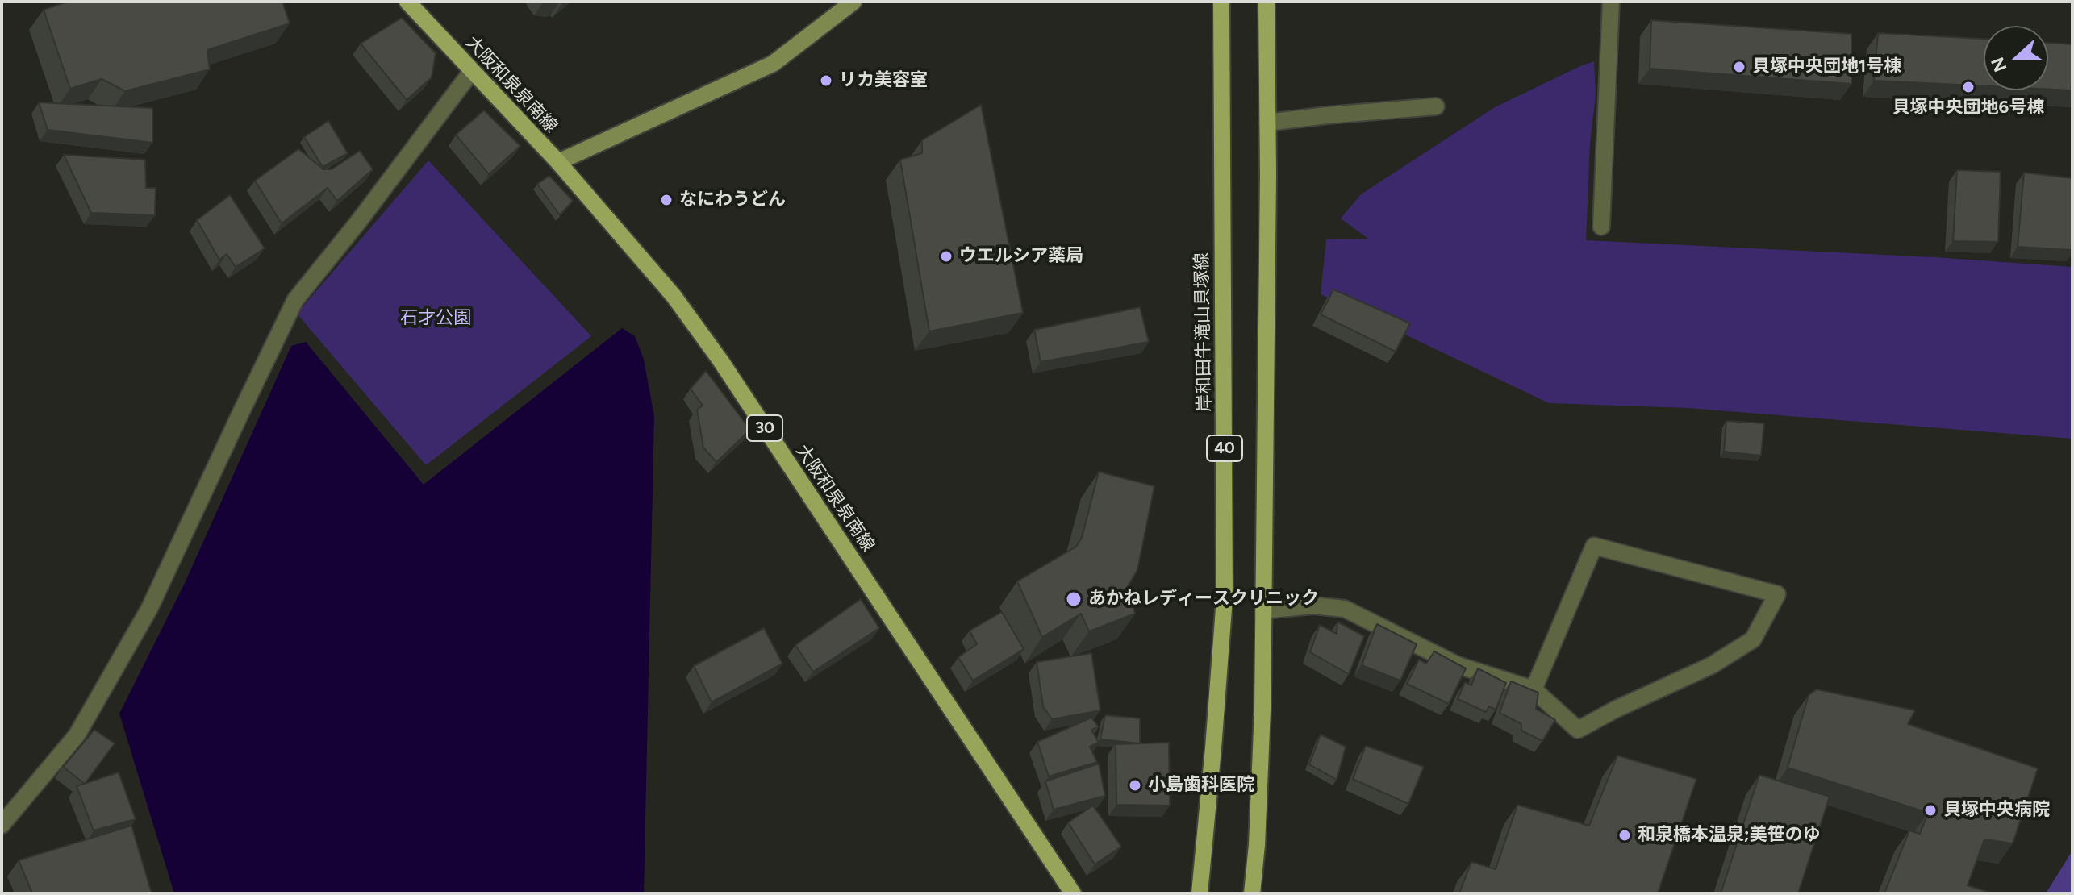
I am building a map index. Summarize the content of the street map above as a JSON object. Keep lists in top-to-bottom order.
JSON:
{
  "streets": {
    "main road": [
      "大阪和泉泉南線",
      "岸和田牛滝山貝塚線",
      "30",
      "40"
    ]
  },
  "parks": ["石才公園"],
  "places": [
    "貝塚中央団地1号棟",
    "リカ美容室",
    "貝塚中央団地6号棟",
    "なにわうどん",
    "ウエルシア薬局",
    "あかねレディースクリニック",
    "小島歯科医院",
    "貝塚中央病院",
    "和泉橋本温泉;美笹のゆ"
  ],
  "north": "left"
}
